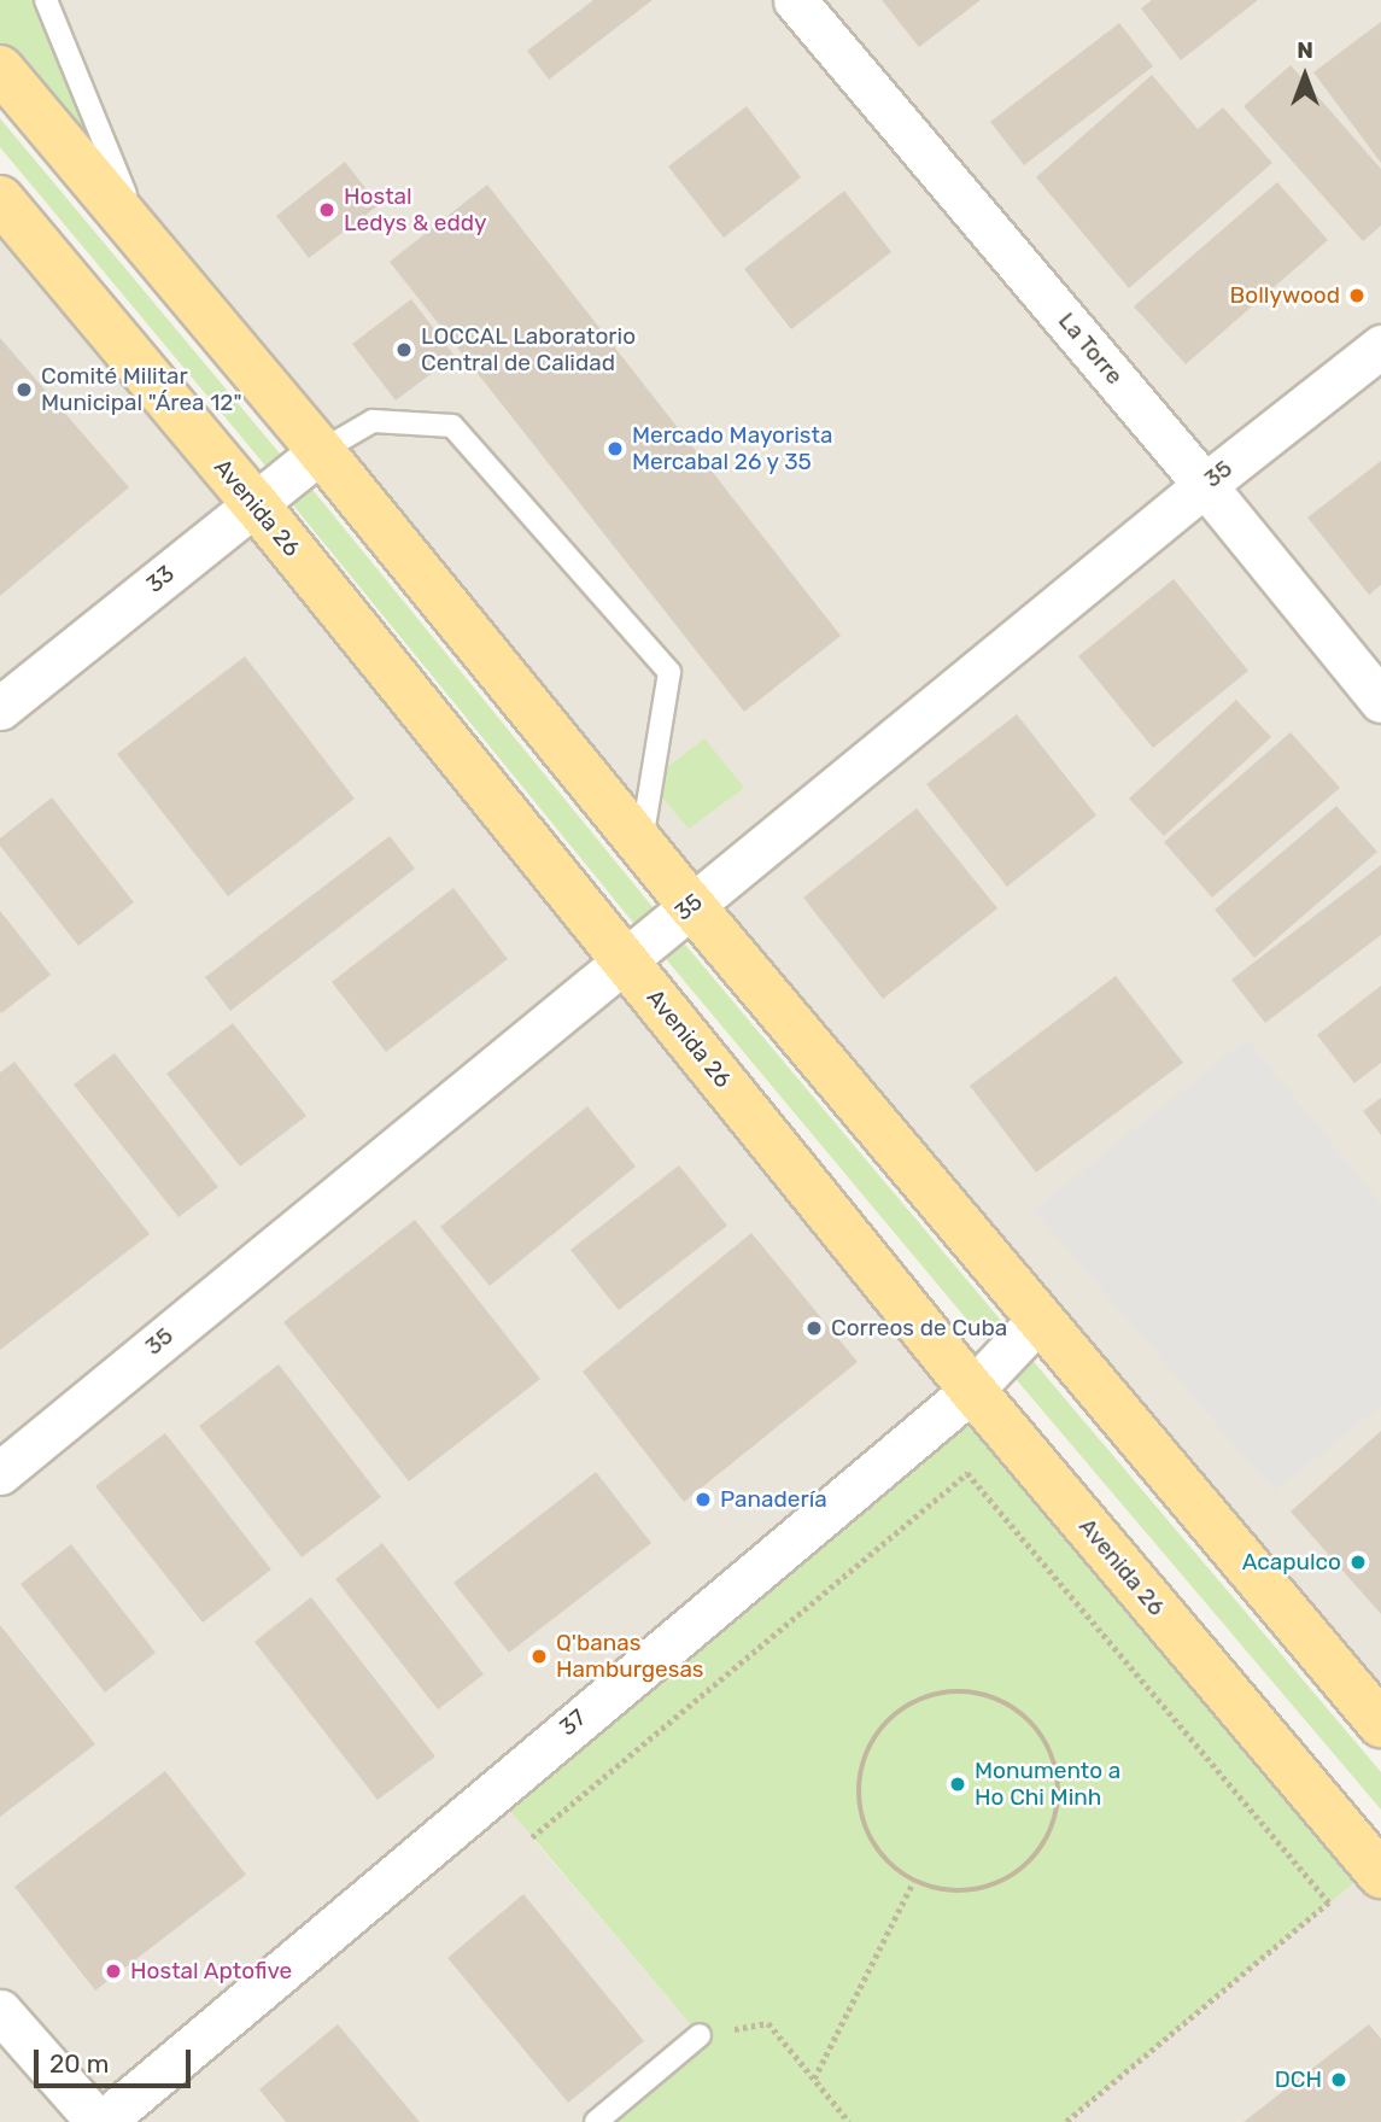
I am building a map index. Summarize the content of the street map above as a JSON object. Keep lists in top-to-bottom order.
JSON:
{
  "streets": {
    "main road": ["Avenida 26"],
    "street": [
      "La Torre",
      "35",
      "33",
      "37"
    ]
  },
  "crossings": [
    ["La Torre", "35"],
    ["35", "Avenida 26"],
    ["Avenida 26", "33"],
    ["Avenida 26", "37"]
  ],
  "places": [
    "Hostal Ledys & eddy",
    "Bollywood",
    "LOCCAL Laboratorio Central de Calidad",
    "Comité Militar Municipal \"Área 12\"",
    "Mercado Mayorista Mercabal 26 y 35",
    "Correos de Cuba",
    "Panadería",
    "Acapulco",
    "Q'banas Hamburgesas",
    "Monumento a Ho Chi Minh",
    "Hostal Aptofive",
    "DCH"
  ],
  "scale_bar": "20 m",
  "north": "top"
}
